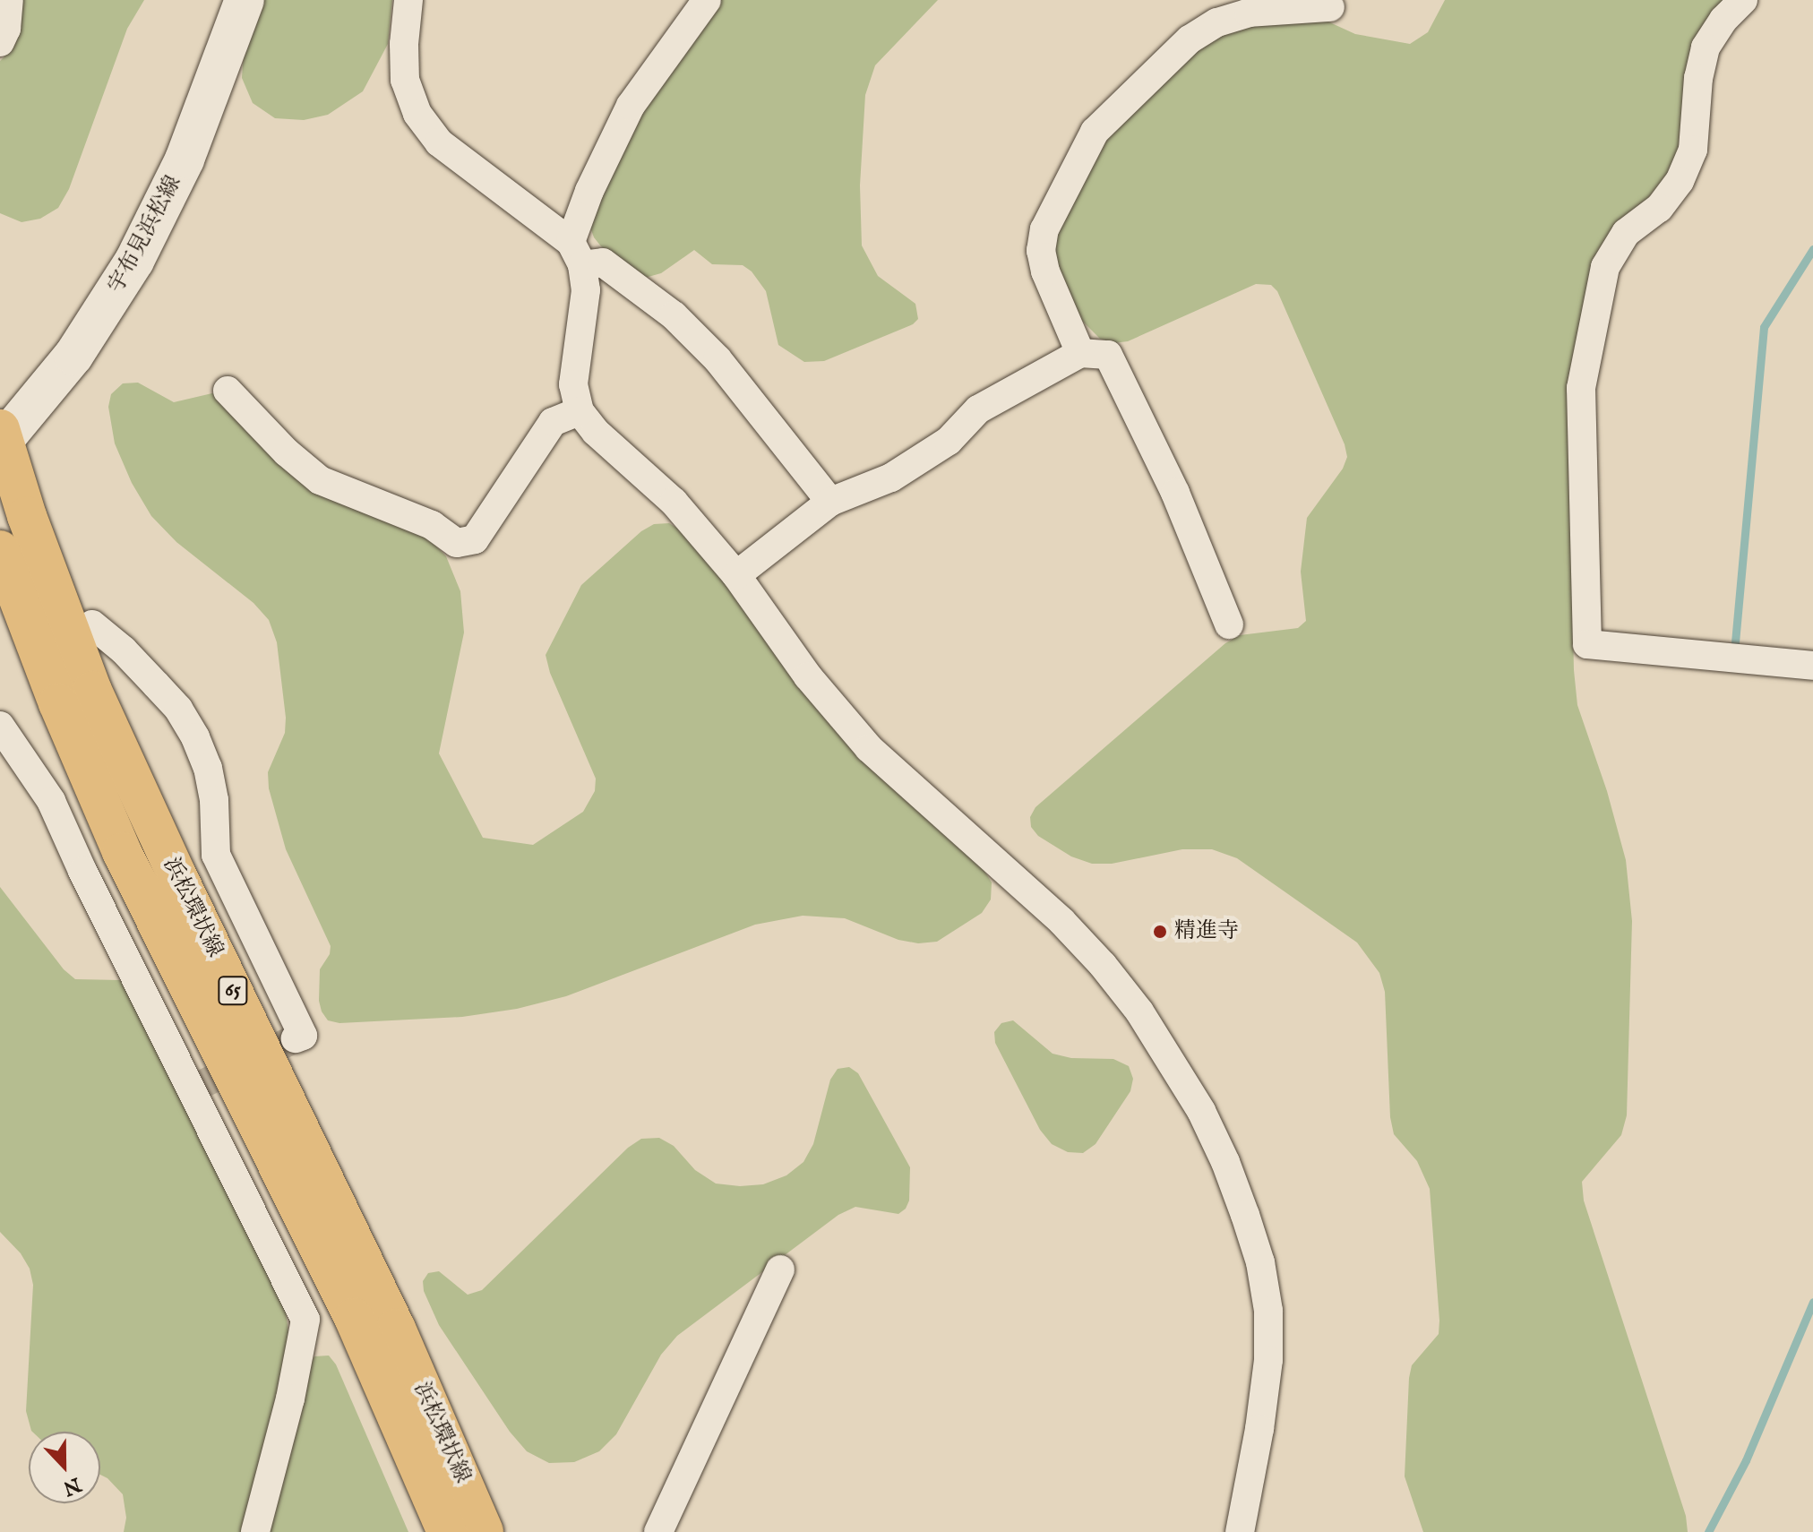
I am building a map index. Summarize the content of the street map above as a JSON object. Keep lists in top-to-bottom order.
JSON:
{
  "streets": {
    "main road": ["宇布見浜松線", "浜松環状線", "65"]
  },
  "crossings": [
    ["宇布見浜松線", "浜松環状線"]
  ],
  "places": ["精進寺"],
  "north": "bottom"
}
